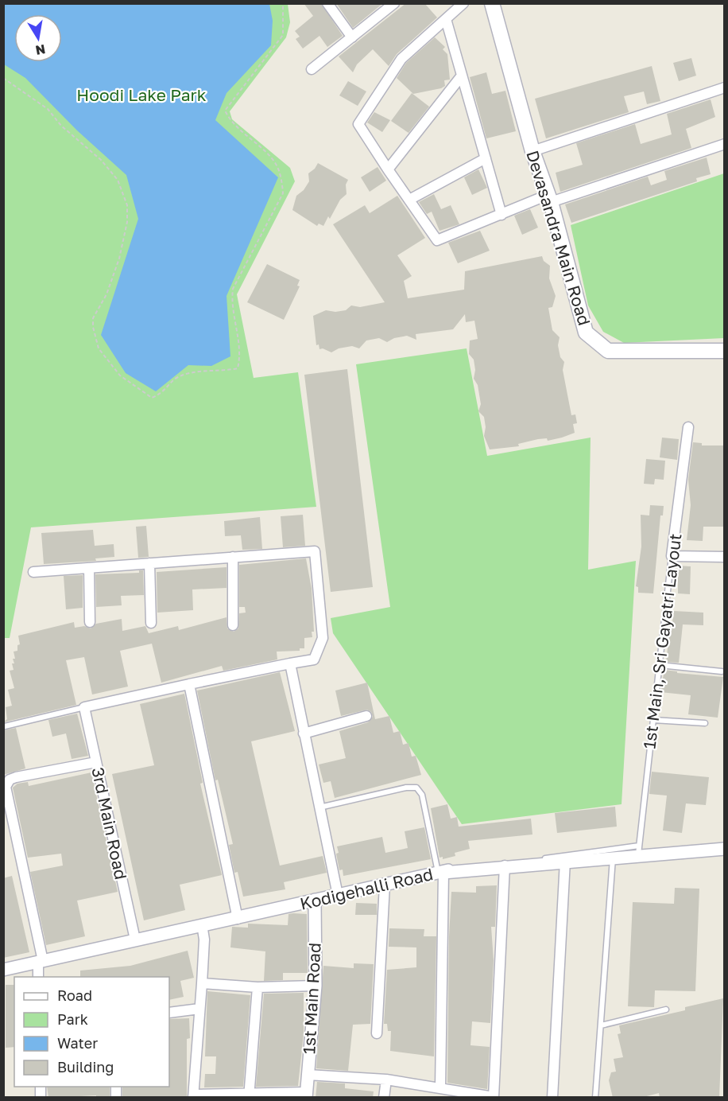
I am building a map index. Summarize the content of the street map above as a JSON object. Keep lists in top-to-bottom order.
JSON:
{
  "streets": {
    "main road": ["Devasandra Main Road"],
    "street": [
      "1st Main, Sri Gayatri Layout",
      "3rd Main Road",
      "Kodigehalli Road",
      "1st Main Road"
    ]
  },
  "crossings": [
    ["1st Main, Sri Gayatri Layout", "Kodigehalli Road"],
    ["3rd Main Road", "Kodigehalli Road"],
    ["Kodigehalli Road", "1st Main Road"]
  ],
  "parks": ["Hoodi Lake Park"],
  "legend": [
    "Road",
    "Park",
    "Water",
    "Building"
  ],
  "north": "bottom"
}
